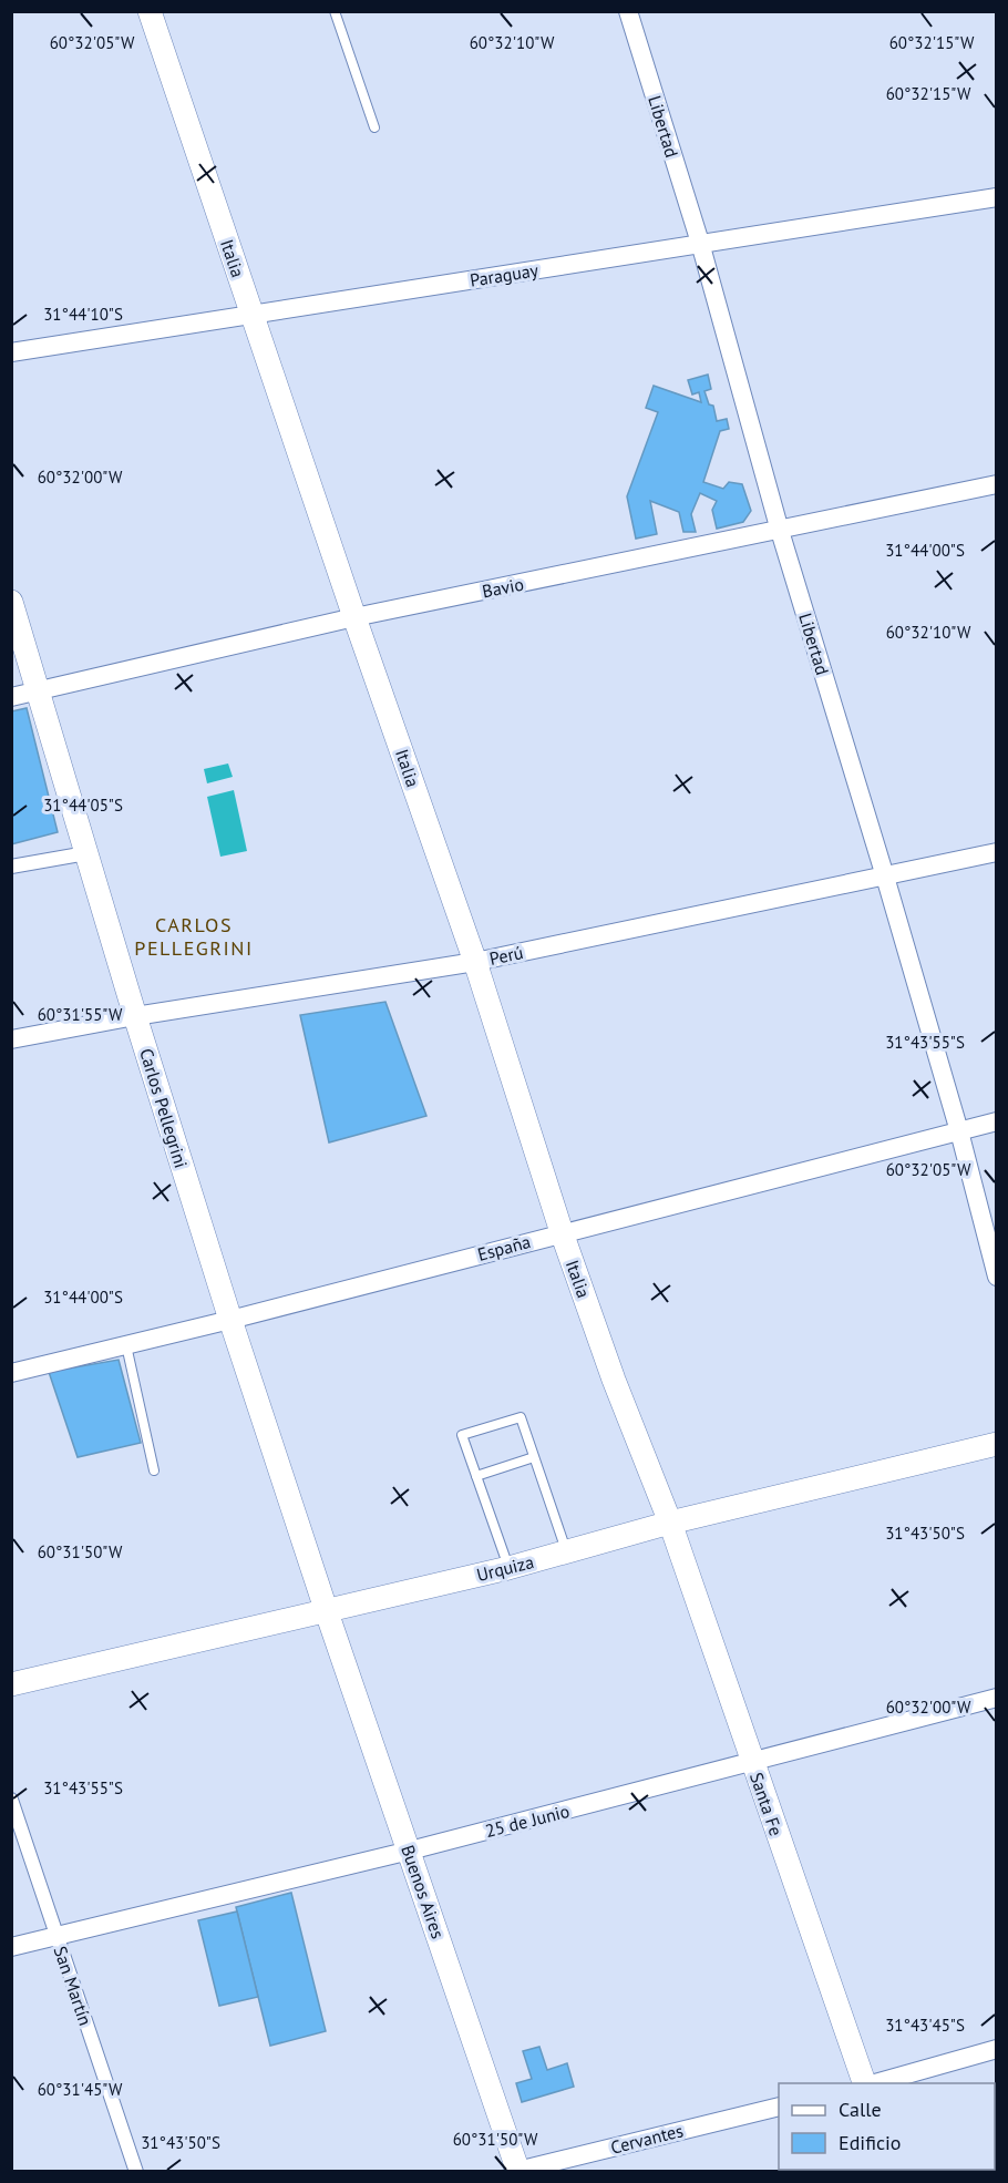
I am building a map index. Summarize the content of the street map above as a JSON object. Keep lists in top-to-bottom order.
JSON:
{
  "streets": {
    "street": [
      "Libertad",
      "Italia",
      "Paraguay",
      "Bavio",
      "Perú",
      "Carlos Pellegrini",
      "España",
      "Urquiza",
      "Santa Fe",
      "25 de Junio",
      "Buenos Aires",
      "San Martín",
      "Cervantes"
    ]
  },
  "crossings": [
    ["Libertad", "Paraguay"],
    ["Libertad", "Bavio"],
    ["Libertad", "Perú"],
    ["Libertad", "España"],
    ["Italia", "Paraguay"],
    ["Italia", "Bavio"],
    ["Italia", "Perú"],
    ["Italia", "España"],
    ["Italia", "Urquiza"],
    ["Italia", "Santa Fe"],
    ["Bavio", "Carlos Pellegrini"],
    ["Perú", "Carlos Pellegrini"],
    ["Carlos Pellegrini", "España"],
    ["Carlos Pellegrini", "Urquiza"],
    ["Carlos Pellegrini", "Buenos Aires"],
    ["Urquiza", "Santa Fe"],
    ["Urquiza", "Buenos Aires"],
    ["Santa Fe", "25 de Junio"],
    ["25 de Junio", "Buenos Aires"],
    ["25 de Junio", "San Martín"],
    ["Buenos Aires", "Cervantes"]
  ],
  "districts": ["CARLOS PELLEGRINI"],
  "legend": ["Calle", "Edificio"],
  "coordinates": [
    "60°32'05\"W",
    "60°32'10\"W",
    "60°32'15\"W",
    "31°44'10\"S",
    "60°32'00\"W",
    "31°44'00\"S",
    "31°44'05\"S",
    "60°31'55\"W",
    "31°43'55\"S",
    "31°43'50\"S",
    "60°31'50\"W",
    "31°43'45\"S",
    "60°31'45\"W"
  ]
}
